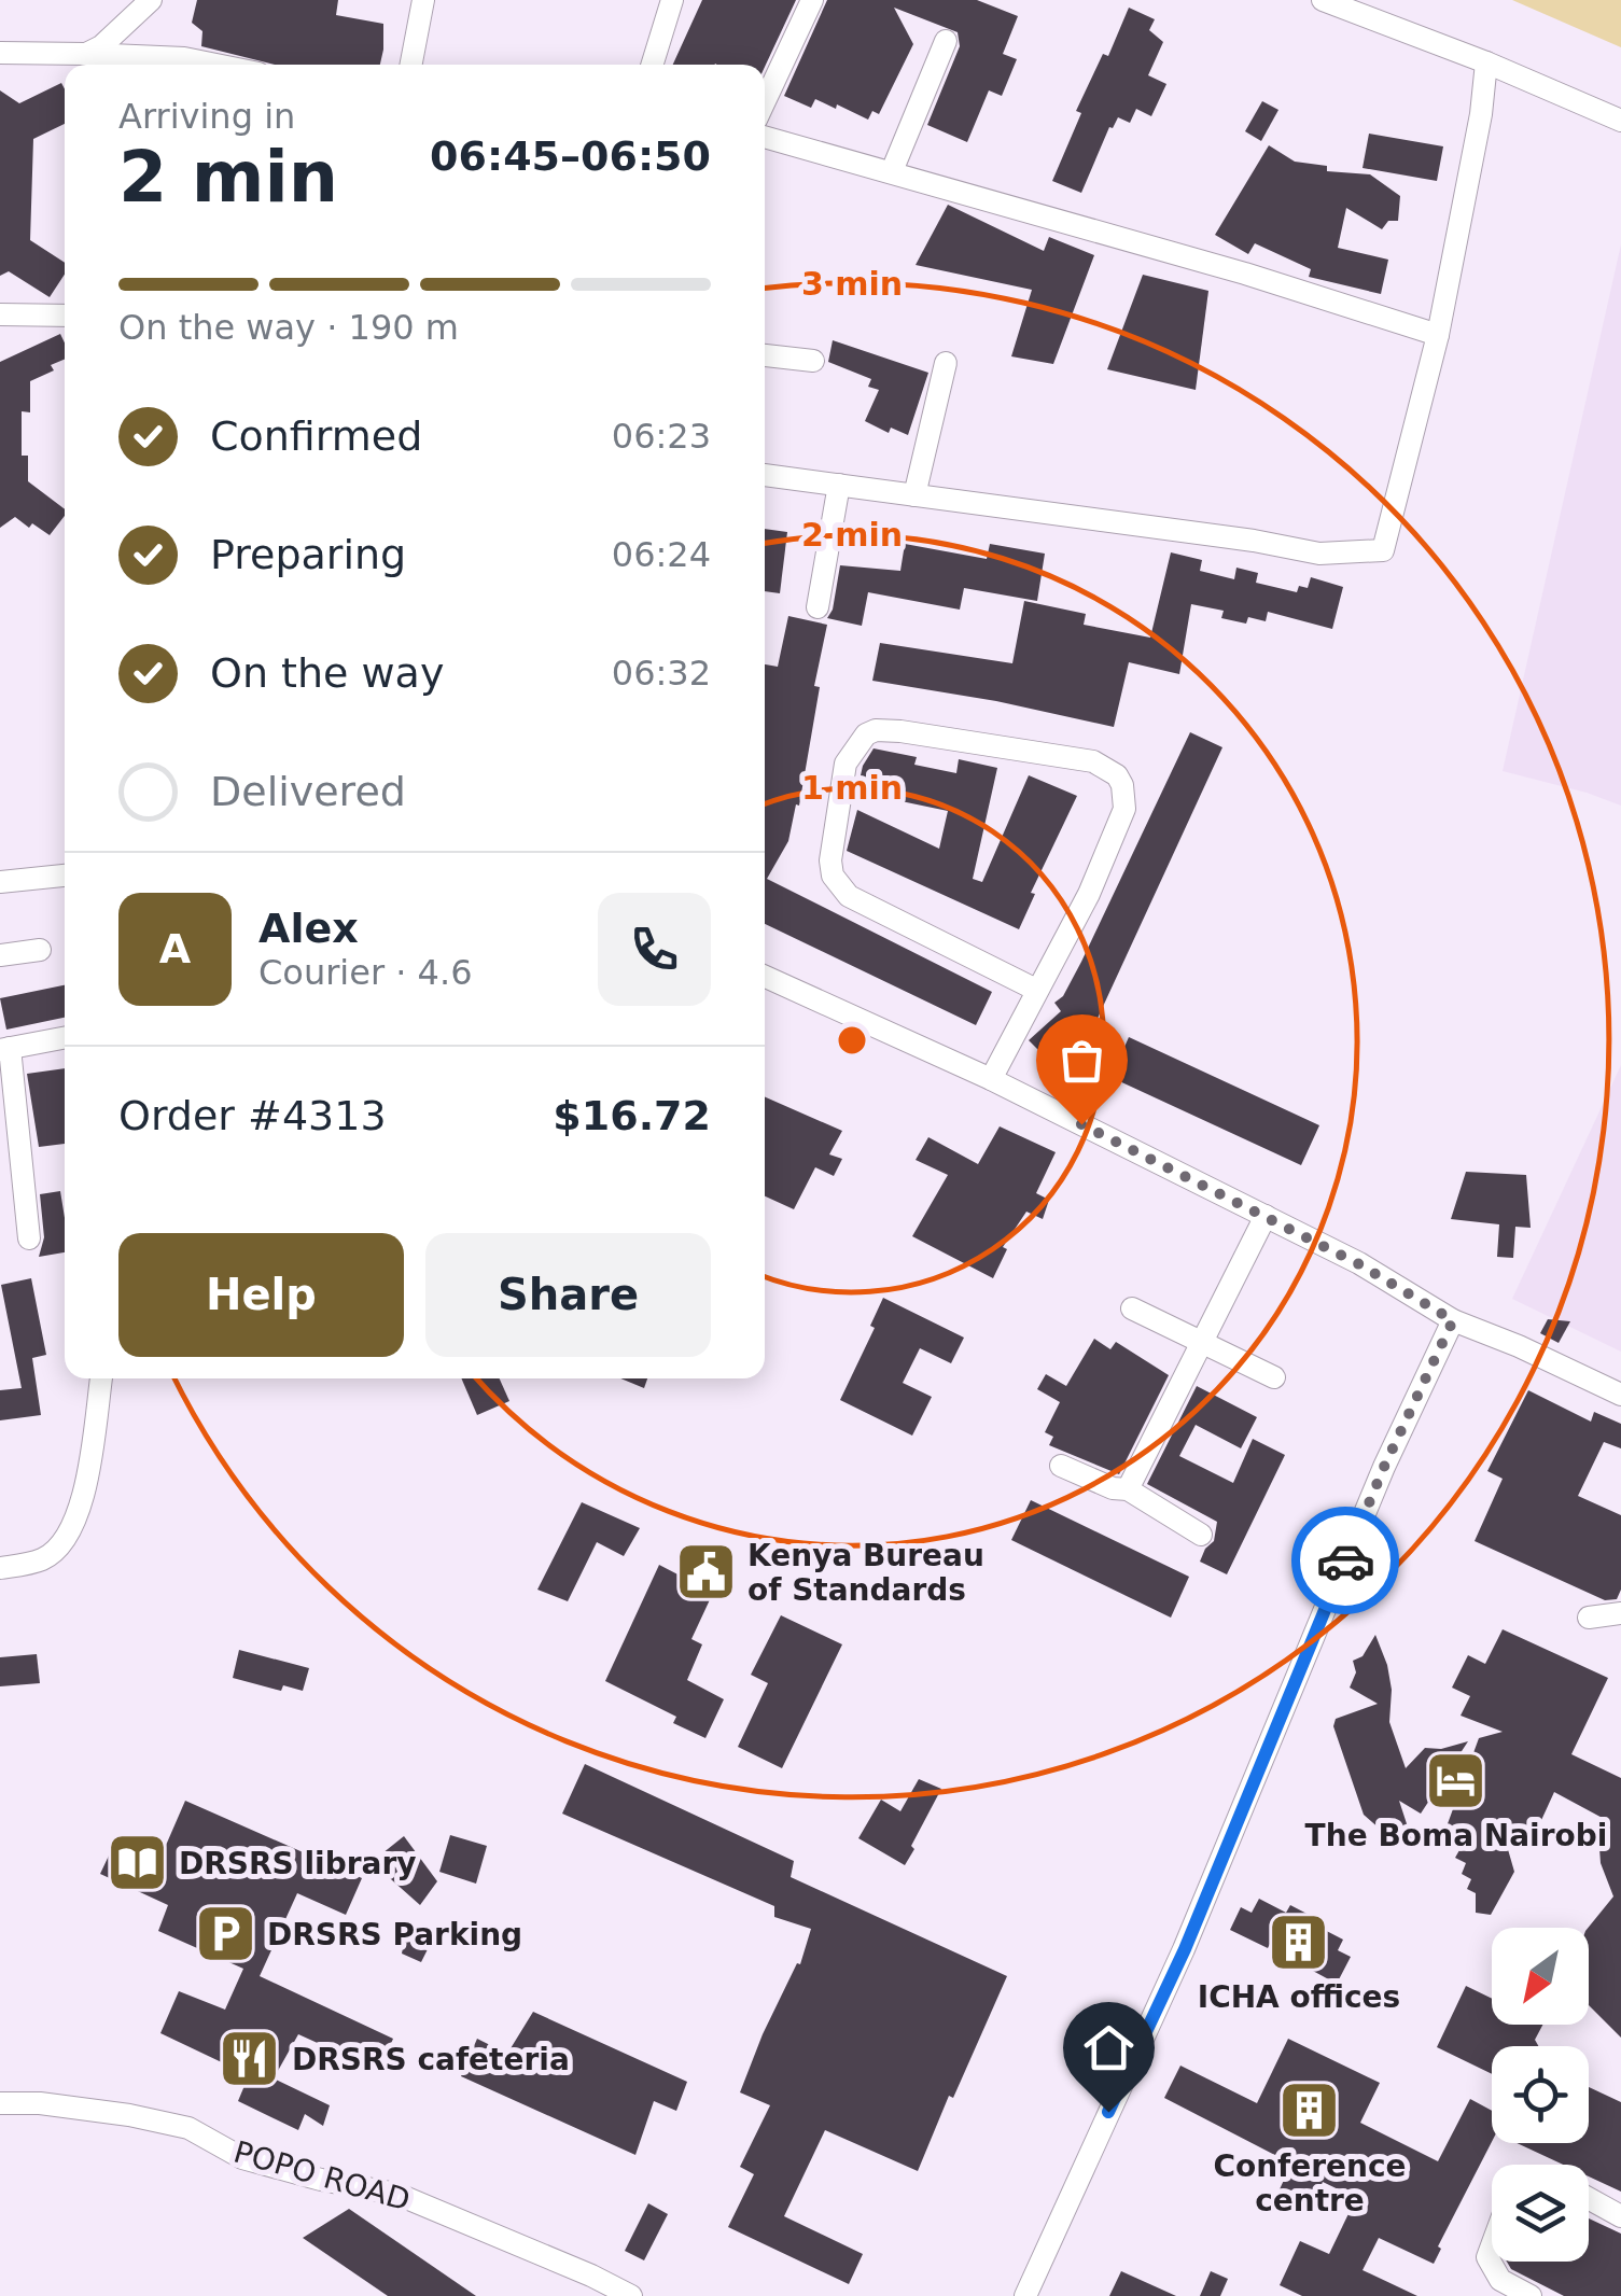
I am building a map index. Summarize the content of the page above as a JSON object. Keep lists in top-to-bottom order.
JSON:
{
  "streets": {
    "street": ["POPO ROAD"]
  },
  "places": {
    "public building": ["Kenya Bureau of Standards"],
    "hotel": ["The Boma Nairobi"],
    "library": ["DRSRS library"],
    "parking": ["DRSRS Parking"],
    "building": ["ICHA offices", "Conference centre"],
    "restaurant": ["DRSRS cafeteria"]
  },
  "north": "bottom left",
  "page": {
    "heading": ["2 min", "Arriving in", "06:45–06:50"],
    "panel": [
      "Alex",
      "Courier · 4.6",
      "Order #4313",
      "$16.72"
    ],
    "bar": "On the way · 190 m",
    "list": [
      ["Confirmed", "06:23"],
      ["Preparing", "06:24"],
      ["On the way", "06:32"],
      "Delivered"
    ],
    "round": "A",
    "buttons": ["Help", "Share"]
  },
  "rings": ["3 min", "2 min", "1 min"]
}
